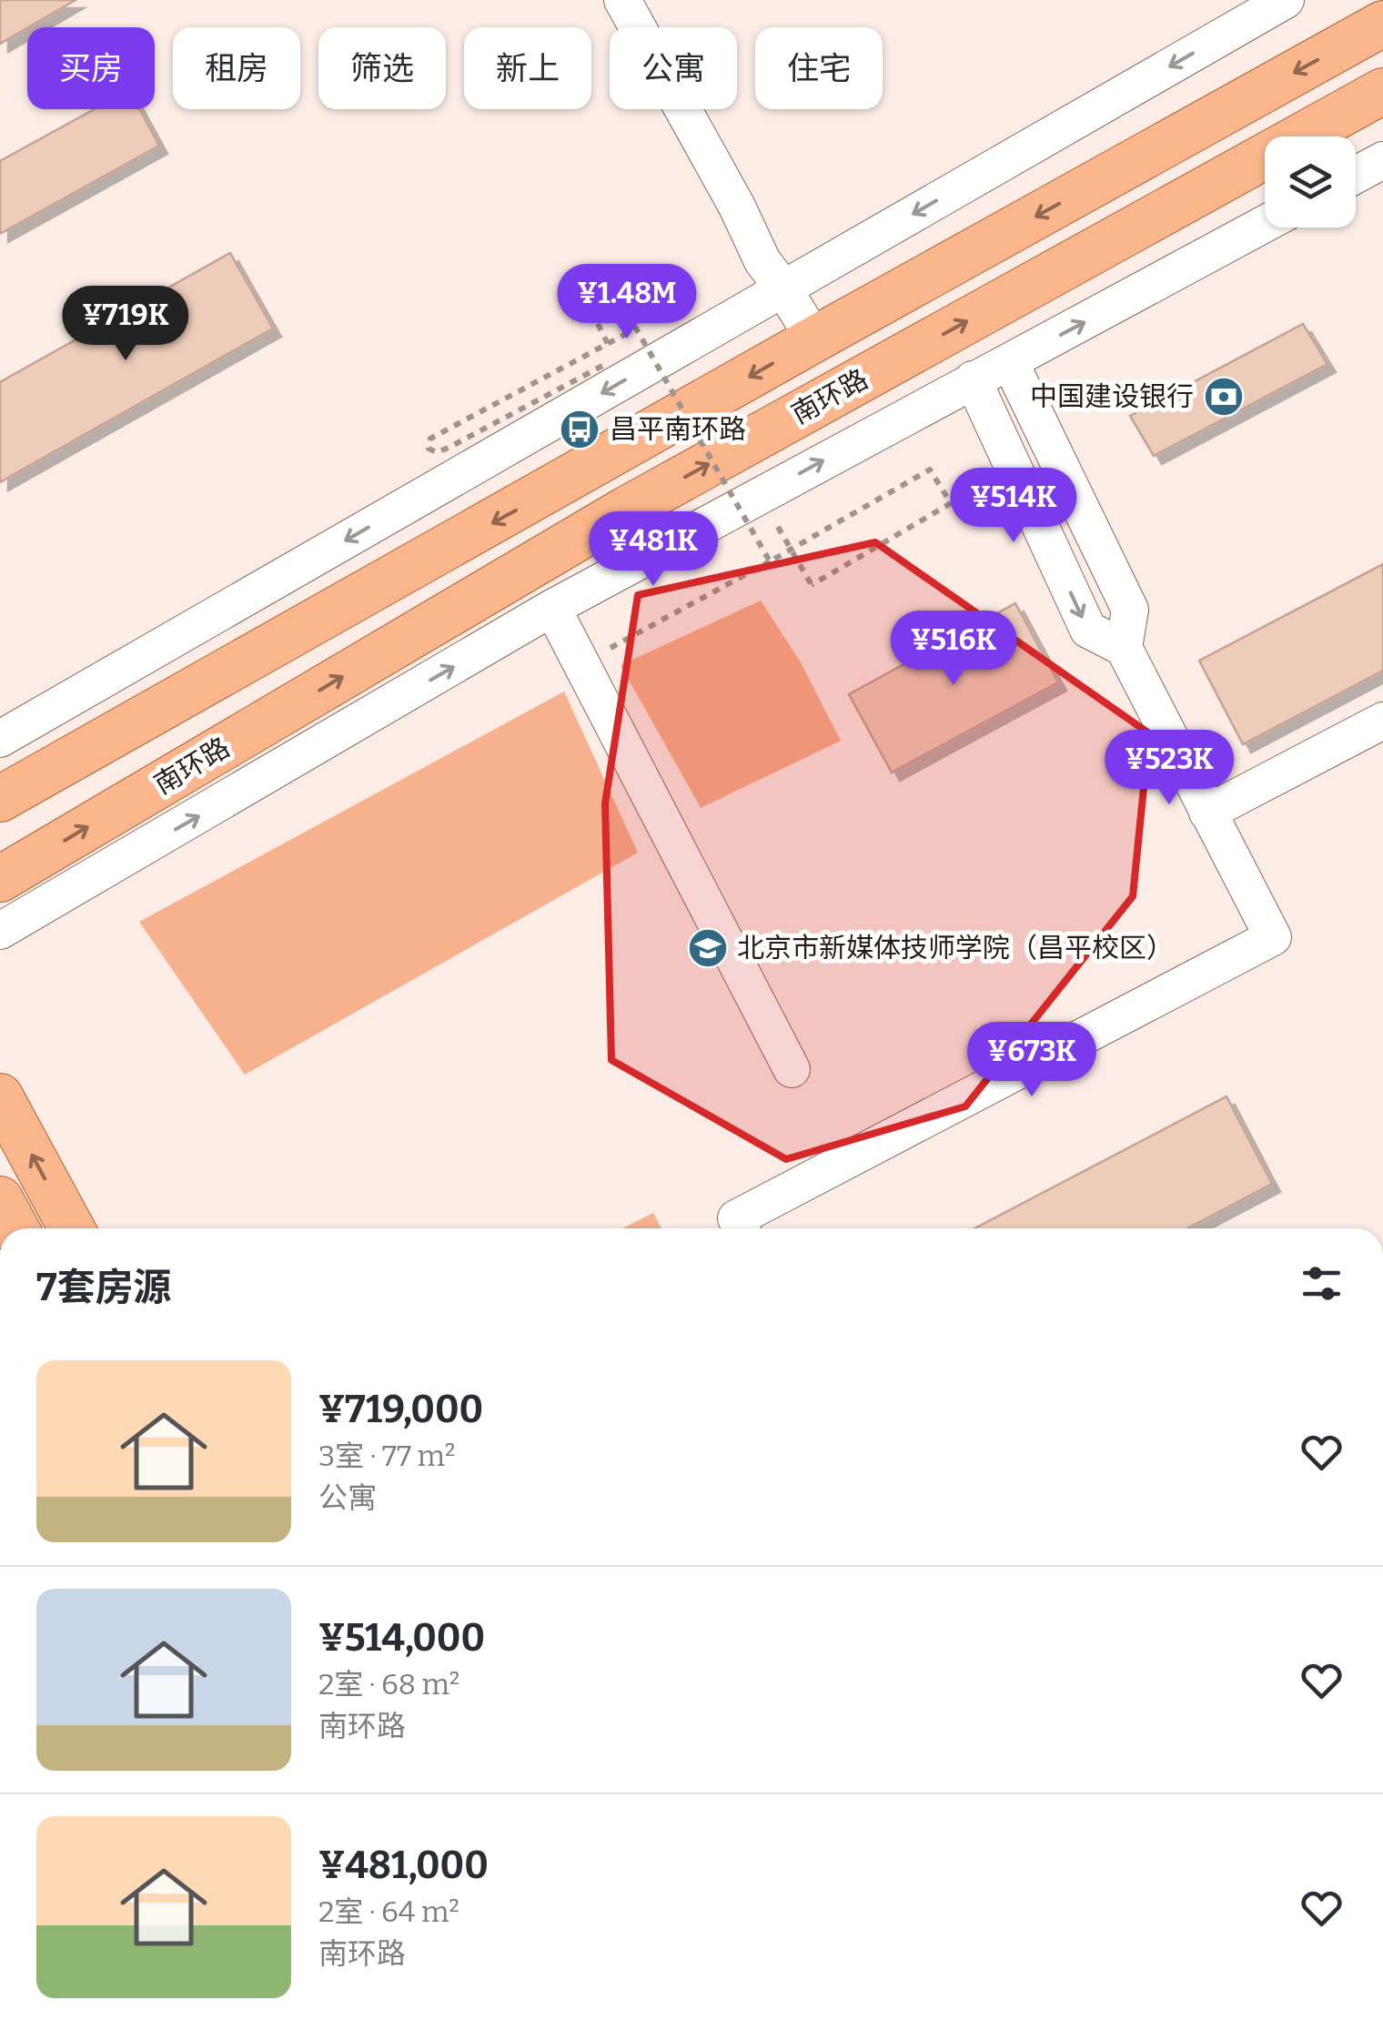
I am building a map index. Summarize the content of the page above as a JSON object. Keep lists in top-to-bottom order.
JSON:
{
  "streets": {
    "main road": ["南环路"]
  },
  "places": {
    "bank": ["中国建设银行"],
    "bus stop": ["昌平南环路"],
    "school or university": ["北京市新媒体技师学院（昌平校区）"]
  },
  "page": {
    "chip": [
      "买房",
      "租房",
      "筛选",
      "新上",
      "公寓",
      "住宅"
    ],
    "price": [
      "¥1.48M",
      "¥719K",
      "¥514K",
      "¥481K",
      "¥516K",
      "¥523K",
      "¥673K"
    ],
    "heading": "7套房源",
    "list": [
      {
        "name": "¥719,000",
        "note": "3室 · 77 m² · 公寓"
      },
      {
        "name": "¥514,000",
        "note": "2室 · 68 m² · 南环路"
      },
      {
        "name": "¥481,000",
        "note": "2室 · 64 m² · 南环路"
      }
    ]
  }
}
